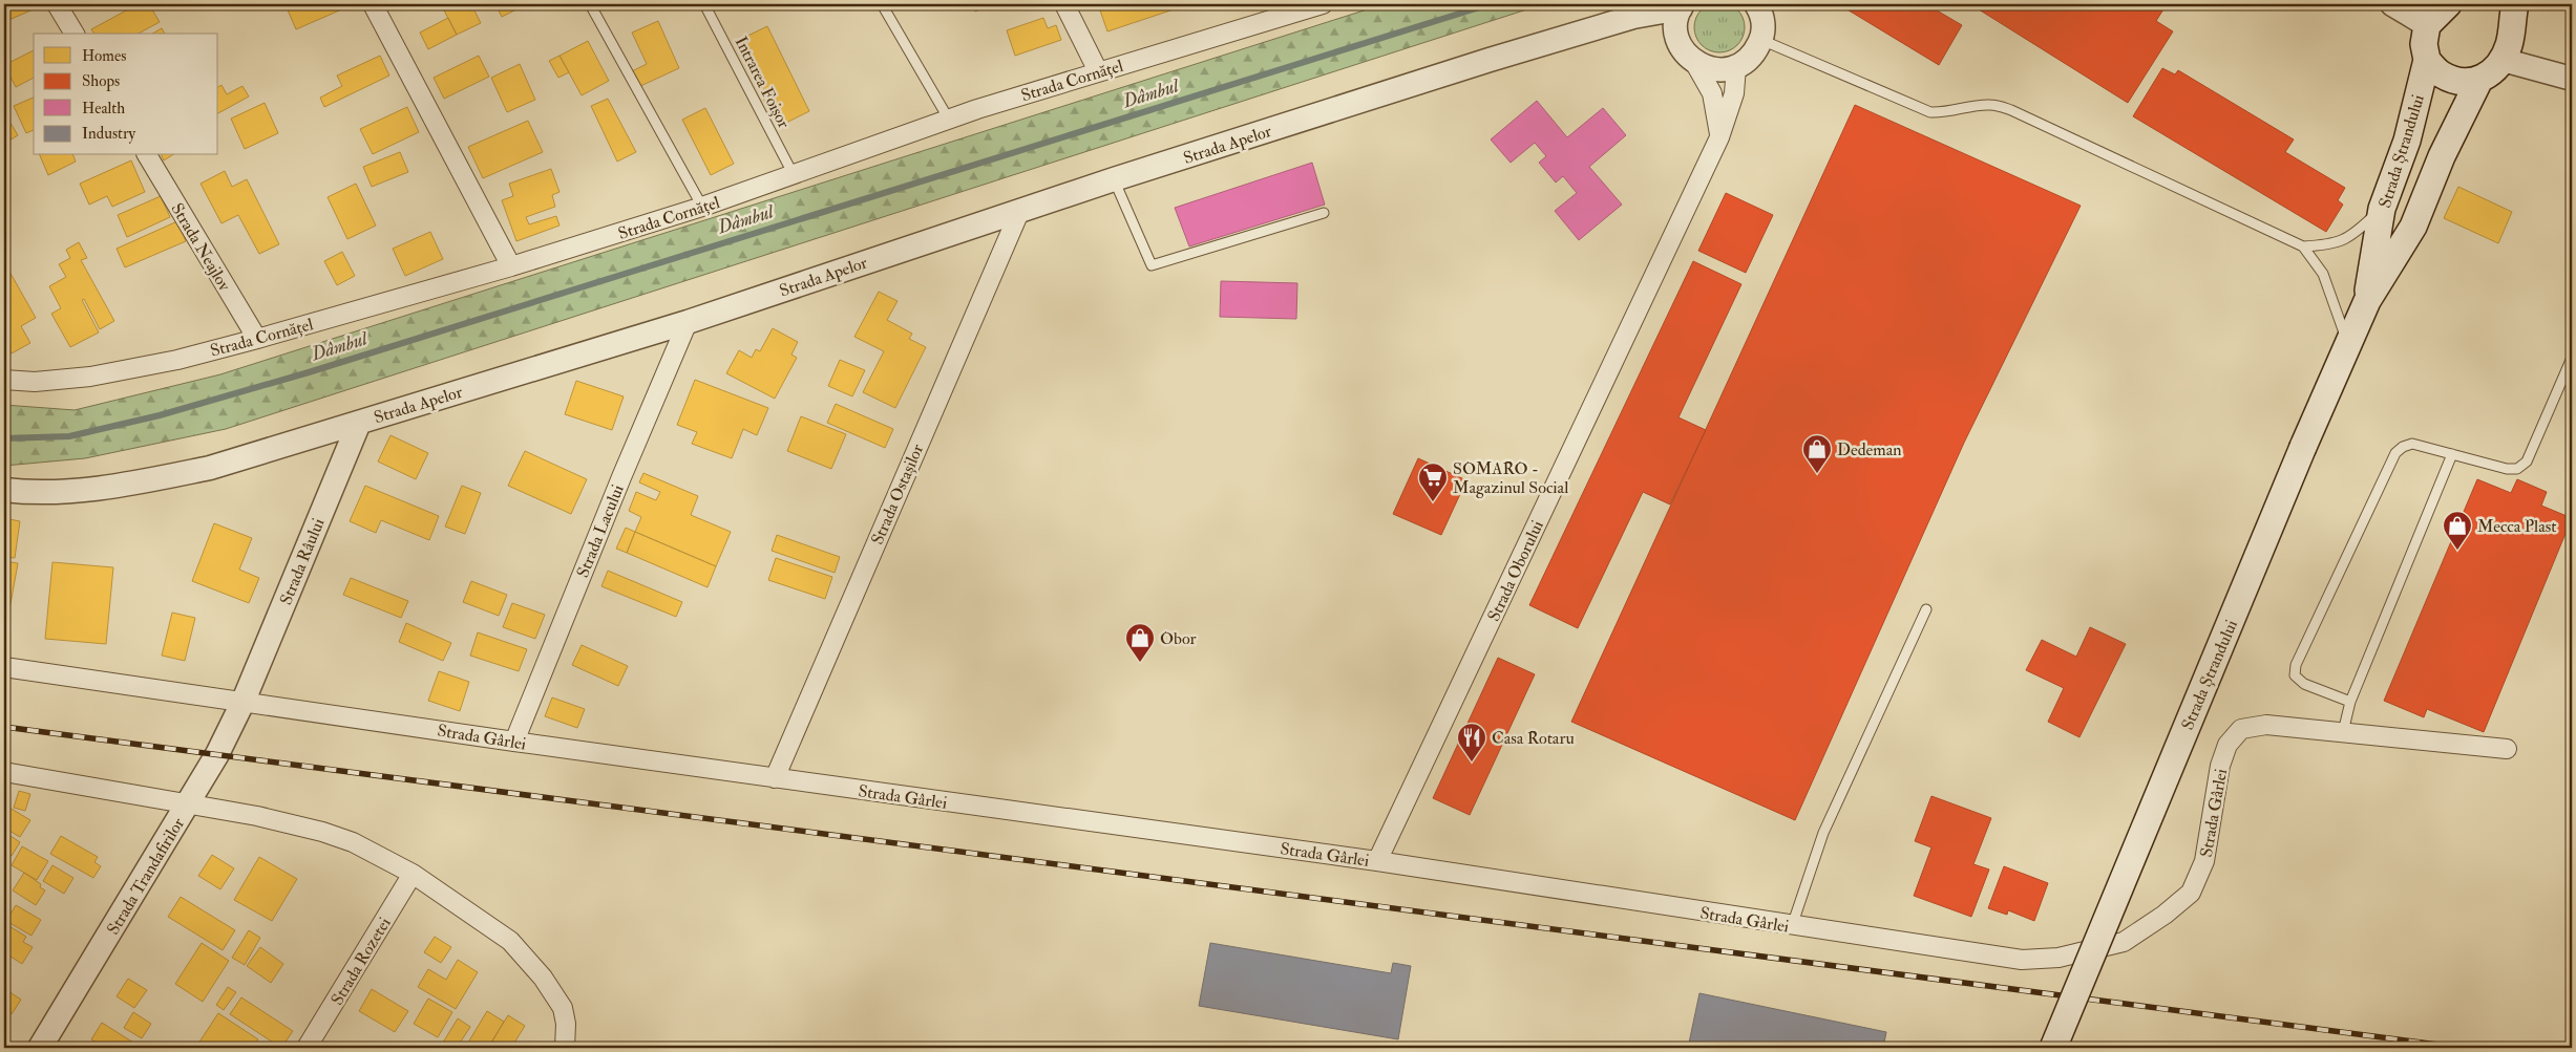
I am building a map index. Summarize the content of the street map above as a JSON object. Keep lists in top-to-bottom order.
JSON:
{
  "streets": {
    "main road": ["Strada Ștrandului"],
    "street": [
      "Strada Cornățel",
      "Strada Apelor",
      "Strada Neajlov",
      "Strada Ostașilor",
      "Strada Lacului",
      "Strada Râului",
      "Strada Oborului",
      "Strada Gârlei",
      "Strada Trandafirilor",
      "Strada Rozetei"
    ],
    "lane": ["Intrarea Foișor"]
  },
  "crossings": [
    ["Strada Cornățel", "Intrarea Foișor"],
    ["Strada Cornățel", "Strada Neajlov"],
    ["Strada Apelor", "Strada Ostașilor"],
    ["Strada Apelor", "Strada Lacului"],
    ["Strada Apelor", "Strada Râului"],
    ["Strada Ostașilor", "Strada Gârlei"],
    ["Strada Lacului", "Strada Gârlei"],
    ["Strada Râului", "Strada Gârlei"],
    ["Strada Râului", "Strada Trandafirilor"],
    ["Strada Oborului", "Strada Gârlei"],
    ["Strada Gârlei", "Strada Trandafirilor"]
  ],
  "water": ["Dâmbul"],
  "places": {
    "shop": ["Dedeman", "Mecca Plast", "Obor"],
    "supermarket": ["SOMARO - Magazinul Social"],
    "restaurant": ["Casa Rotaru"]
  },
  "legend": [
    "Homes",
    "Shops",
    "Health",
    "Industry"
  ]
}
